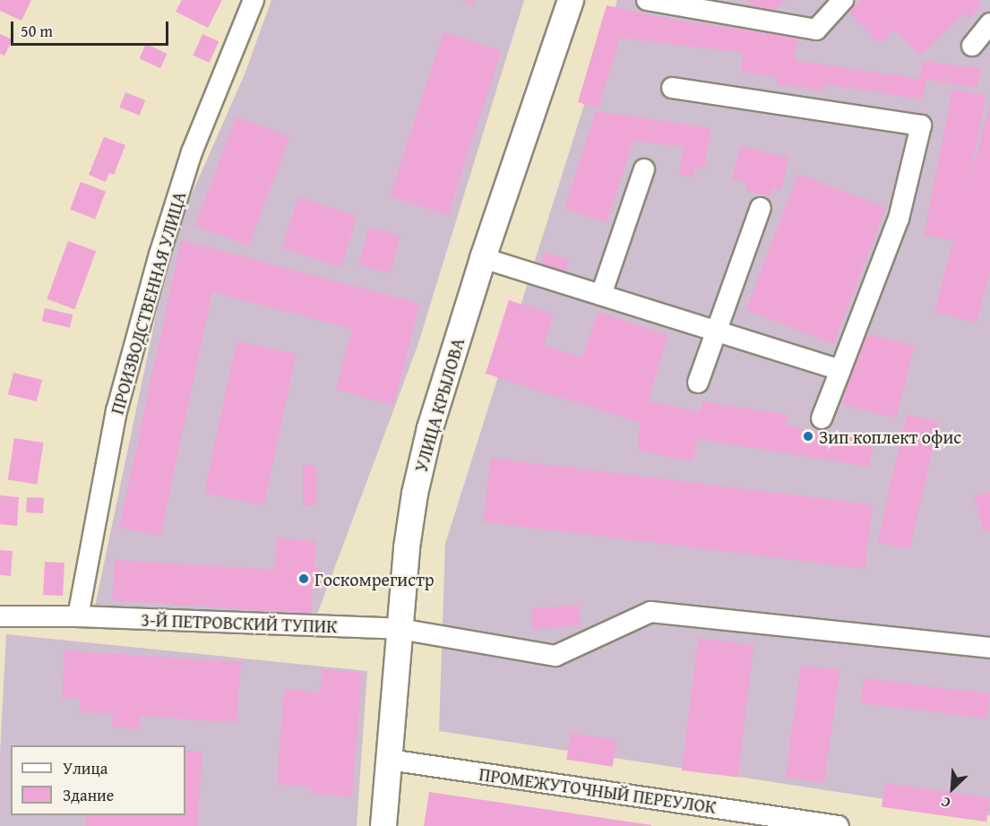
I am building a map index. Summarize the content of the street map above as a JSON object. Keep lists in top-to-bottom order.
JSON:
{
  "streets": {
    "main road": ["УЛИЦА КРЫЛОВА"],
    "street": ["ПРОИЗВОДСТВЕННАЯ УЛИЦА", "3-Й ПЕТРОВСКИЙ ТУПИК", "ПРОМЕЖУТОЧНЫЙ ПЕРЕУЛОК"]
  },
  "crossings": [
    ["ПРОИЗВОДСТВЕННАЯ УЛИЦА", "3-Й ПЕТРОВСКИЙ ТУПИК"],
    ["УЛИЦА КРЫЛОВА", "3-Й ПЕТРОВСКИЙ ТУПИК"],
    ["УЛИЦА КРЫЛОВА", "ПРОМЕЖУТОЧНЫЙ ПЕРЕУЛОК"]
  ],
  "places": ["Зип коплект офис", "Госкомрегистр"],
  "legend": ["Улица", "Здание"],
  "scale_bar": "50 m",
  "north": "bottom left"
}
